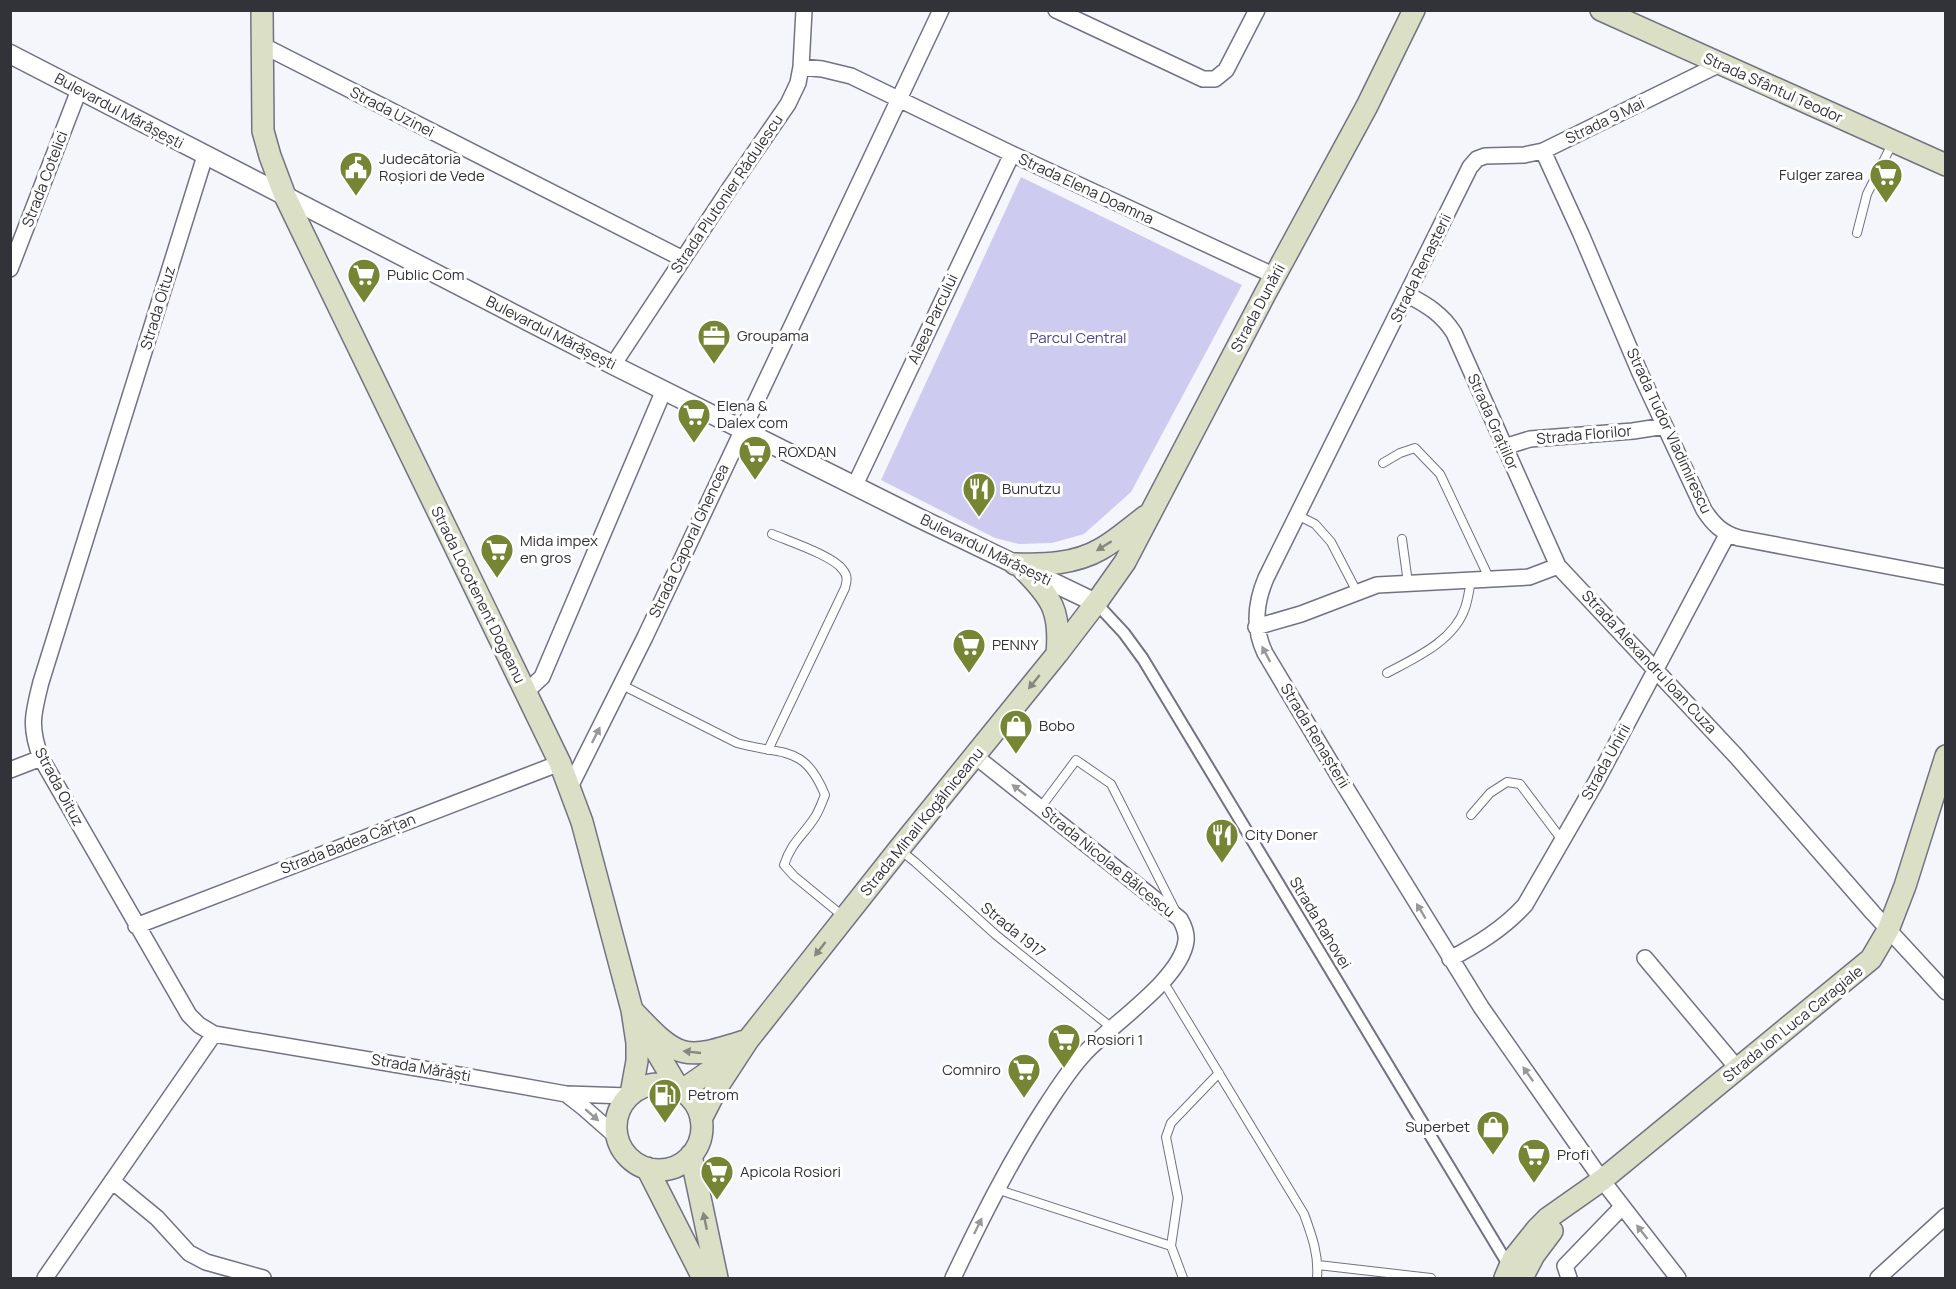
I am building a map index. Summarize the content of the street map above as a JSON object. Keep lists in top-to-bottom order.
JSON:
{
  "streets": {
    "main road": [
      "Strada Sfântul Teodor",
      "Strada Dunării",
      "Strada Locotenent Dogeanu",
      "Strada Mihail Kogălniceanu",
      "Strada Ion Luca Caragiale"
    ],
    "street": [
      "Bulevardul Mărășești",
      "Strada Uzinei",
      "Strada 9 Mai",
      "Strada Cotelici",
      "Strada Elena Doamna",
      "Strada Plutonier Rădulescu",
      "Strada Renașterii",
      "Strada Oituz",
      "Aleea Parcului",
      "Strada Grațiilor",
      "Strada Tudor Vladimirescu",
      "Strada Florilor",
      "Strada Caporal Ghencea",
      "Strada Alexandru Ioan Cuza",
      "Strada Unirii",
      "Strada Badea Cârțan",
      "Strada Nicolae Bălcescu",
      "Strada Rahovei",
      "Strada Mărăști"
    ],
    "lane": ["Strada 1917"]
  },
  "crossings": [
    ["Strada Sfântul Teodor", "Strada 9 Mai"],
    ["Bulevardul Mărășești", "Strada Cotelici"],
    ["Bulevardul Mărășești", "Strada Plutonier Rădulescu"],
    ["Bulevardul Mărășești", "Strada Oituz"],
    ["Bulevardul Mărășești", "Strada Dunării"],
    ["Bulevardul Mărășești", "Aleea Parcului"],
    ["Bulevardul Mărășești", "Strada Caporal Ghencea"],
    ["Bulevardul Mărășești", "Strada Locotenent Dogeanu"],
    ["Bulevardul Mărășești", "Strada Mihail Kogălniceanu"],
    ["Bulevardul Mărășești", "Strada Rahovei"],
    ["Strada Uzinei", "Strada Plutonier Rădulescu"],
    ["Strada Uzinei", "Strada Locotenent Dogeanu"],
    ["Strada 9 Mai", "Strada Renașterii"],
    ["Strada 9 Mai", "Strada Tudor Vladimirescu"],
    ["Strada Elena Doamna", "Strada Plutonier Rădulescu"],
    ["Strada Elena Doamna", "Strada Dunării"],
    ["Strada Elena Doamna", "Aleea Parcului"],
    ["Strada Elena Doamna", "Strada Caporal Ghencea"],
    ["Strada Renașterii", "Strada Grațiilor"],
    ["Strada Renașterii", "Strada Unirii"],
    ["Strada Renașterii", "Strada Ion Luca Caragiale"],
    ["Strada Oituz", "Strada Badea Cârțan"],
    ["Strada Oituz", "Strada Mărăști"],
    ["Strada Dunării", "Strada Mihail Kogălniceanu"],
    ["Strada Dunării", "Strada Rahovei"],
    ["Strada Grațiilor", "Strada Florilor"],
    ["Strada Grațiilor", "Strada Alexandru Ioan Cuza"],
    ["Strada Tudor Vladimirescu", "Strada Florilor"],
    ["Strada Tudor Vladimirescu", "Strada Unirii"],
    ["Strada Caporal Ghencea", "Strada Locotenent Dogeanu"],
    ["Strada Locotenent Dogeanu", "Strada Mihail Kogălniceanu"],
    ["Strada Locotenent Dogeanu", "Strada Badea Cârțan"],
    ["Strada Locotenent Dogeanu", "Strada Mărăști"],
    ["Strada Alexandru Ioan Cuza", "Strada Unirii"],
    ["Strada Alexandru Ioan Cuza", "Strada Ion Luca Caragiale"],
    ["Strada Mihail Kogălniceanu", "Strada Nicolae Bălcescu"],
    ["Strada Mihail Kogălniceanu", "Strada Rahovei"],
    ["Strada Mihail Kogălniceanu", "Strada 1917"],
    ["Strada Mihail Kogălniceanu", "Strada Mărăști"],
    ["Strada Nicolae Bălcescu", "Strada 1917"],
    ["Strada Rahovei", "Strada Ion Luca Caragiale"]
  ],
  "one_way": ["Strada Renașterii", "Strada Mihail Kogălniceanu"],
  "parks": ["Parcul Central"],
  "places": {
    "public building": ["Judecătoria Roșiori de Vede"],
    "supermarket": [
      "Fulger zarea",
      "Public Com",
      "Elena & Dalex com",
      "ROXDAN",
      "Mida impex en gros",
      "PENNY",
      "Rosiori 1",
      "Comniro",
      "Profi",
      "Apicola Rosiori"
    ],
    "office": ["Groupama"],
    "restaurant": ["Bunutzu", "City Doner"],
    "shop": ["Bobo", "Superbet"],
    "fuel station": ["Petrom"]
  }
}
